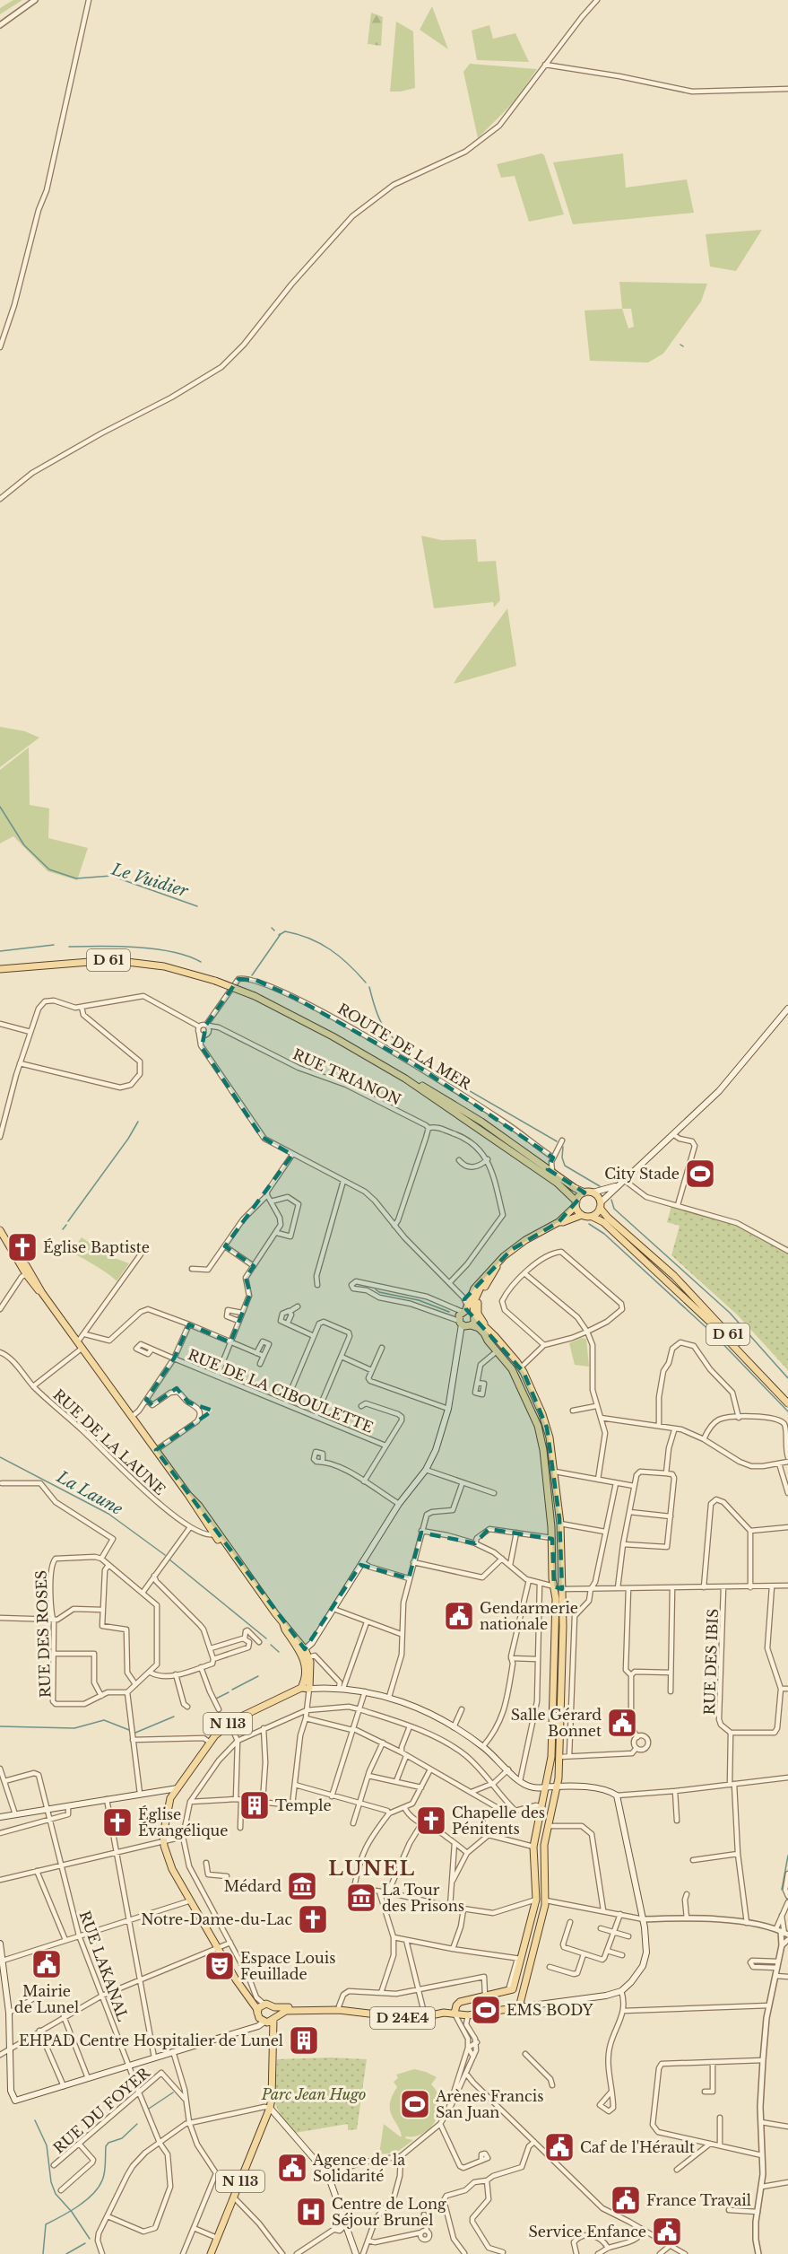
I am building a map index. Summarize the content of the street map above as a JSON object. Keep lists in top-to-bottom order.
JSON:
{
  "streets": {
    "main road": [
      "D 61",
      "ROUTE DE LA MER",
      "N 113",
      "D 24E4"
    ],
    "street": [
      "RUE TRIANON",
      "RUE DE LA CIBOULETTE",
      "RUE DE LA LAUNE",
      "RUE DES ROSES",
      "RUE DES IBIS",
      "RUE LAKANAL",
      "RUE DU FOYER"
    ]
  },
  "crossings": [
    ["D 61", "ROUTE DE LA MER"],
    ["ROUTE DE LA MER", "RUE TRIANON"],
    ["N 113", "D 24E4"],
    ["RUE LAKANAL", "RUE DU FOYER"]
  ],
  "districts": ["LUNEL"],
  "water": ["Le Vuidier", "La Laune"],
  "parks": ["Parc Jean Hugo"],
  "places": {
    "sports": ["City Stade", "EMS BODY", "Arènes Francis San Juan"],
    "church": [
      "Église Baptiste",
      "Chapelle des Pénitents",
      "Église Évangélique",
      "Notre-Dame-du-Lac"
    ],
    "public building": [
      "Gendarmerie nationale",
      "Salle Gérard Bonnet",
      "Mairie de Lunel",
      "Caf de l'Hérault",
      "Agence de la Solidarité",
      "France Travail",
      "Service Enfance"
    ],
    "building": ["Temple", "EHPAD Centre Hospitalier de Lunel"],
    "museum": ["Médard", "La Tour des Prisons"],
    "theatre": ["Espace Louis Feuillade"],
    "hospital": ["Centre de Long Séjour Brunel"]
  }
}
